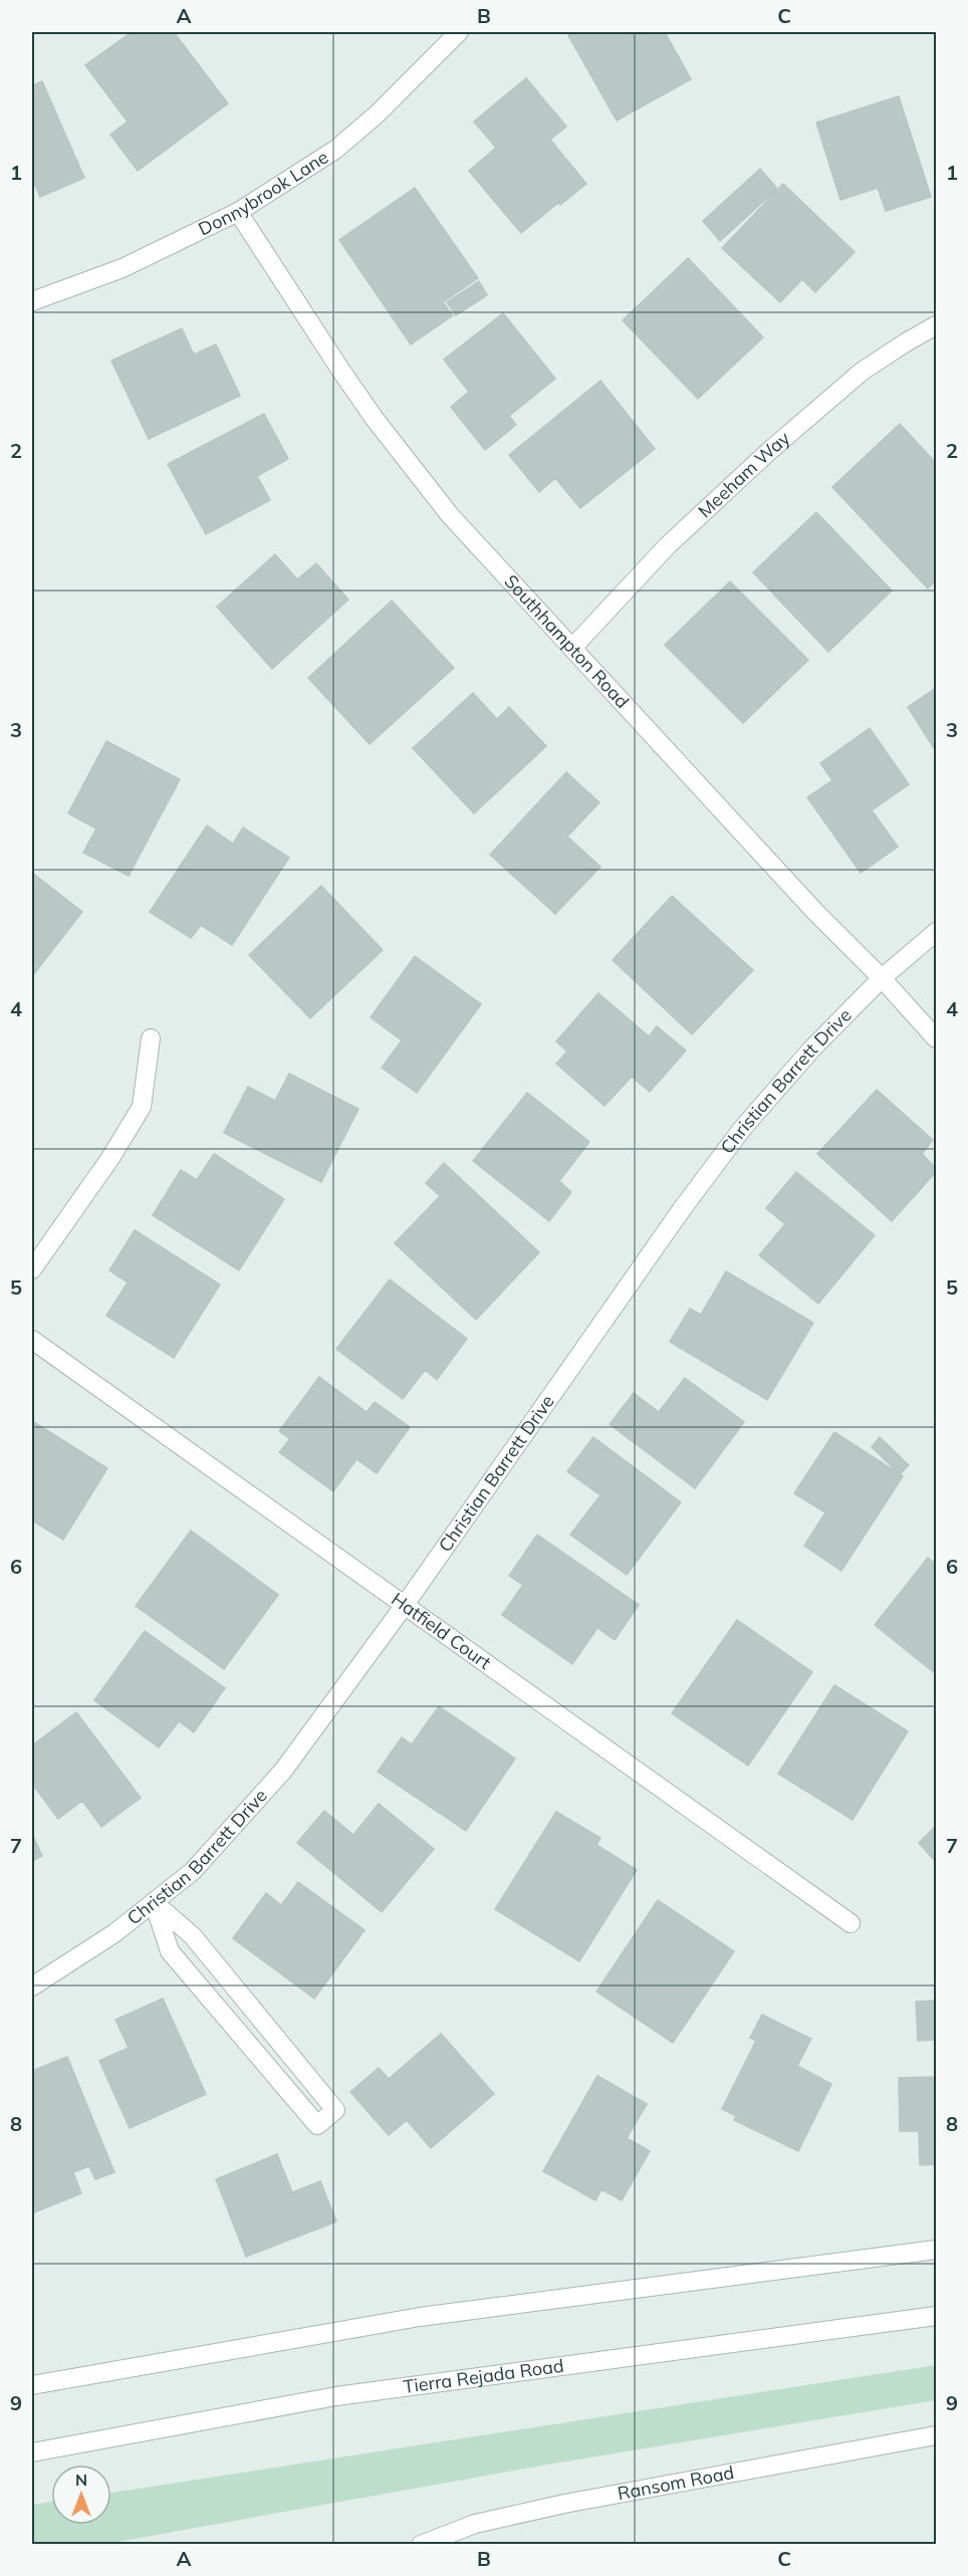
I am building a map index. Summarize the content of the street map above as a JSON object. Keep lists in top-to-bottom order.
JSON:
{
  "streets": {
    "street": [
      "Donnybrook Lane",
      "Meeham Way",
      "Southhampton Road",
      "Christian Barrett Drive",
      "Hatfield Court",
      "Tierra Rejada Road",
      "Ransom Road"
    ]
  },
  "crossings": [
    ["Donnybrook Lane", "Southhampton Road"],
    ["Meeham Way", "Southhampton Road"],
    ["Southhampton Road", "Christian Barrett Drive"],
    ["Christian Barrett Drive", "Hatfield Court"]
  ],
  "north": "top",
  "grid": {
    "columns": ["A", "B", "C"],
    "rows": [
      "1",
      "2",
      "3",
      "4",
      "5",
      "6",
      "7",
      "8",
      "9"
    ]
  }
}
